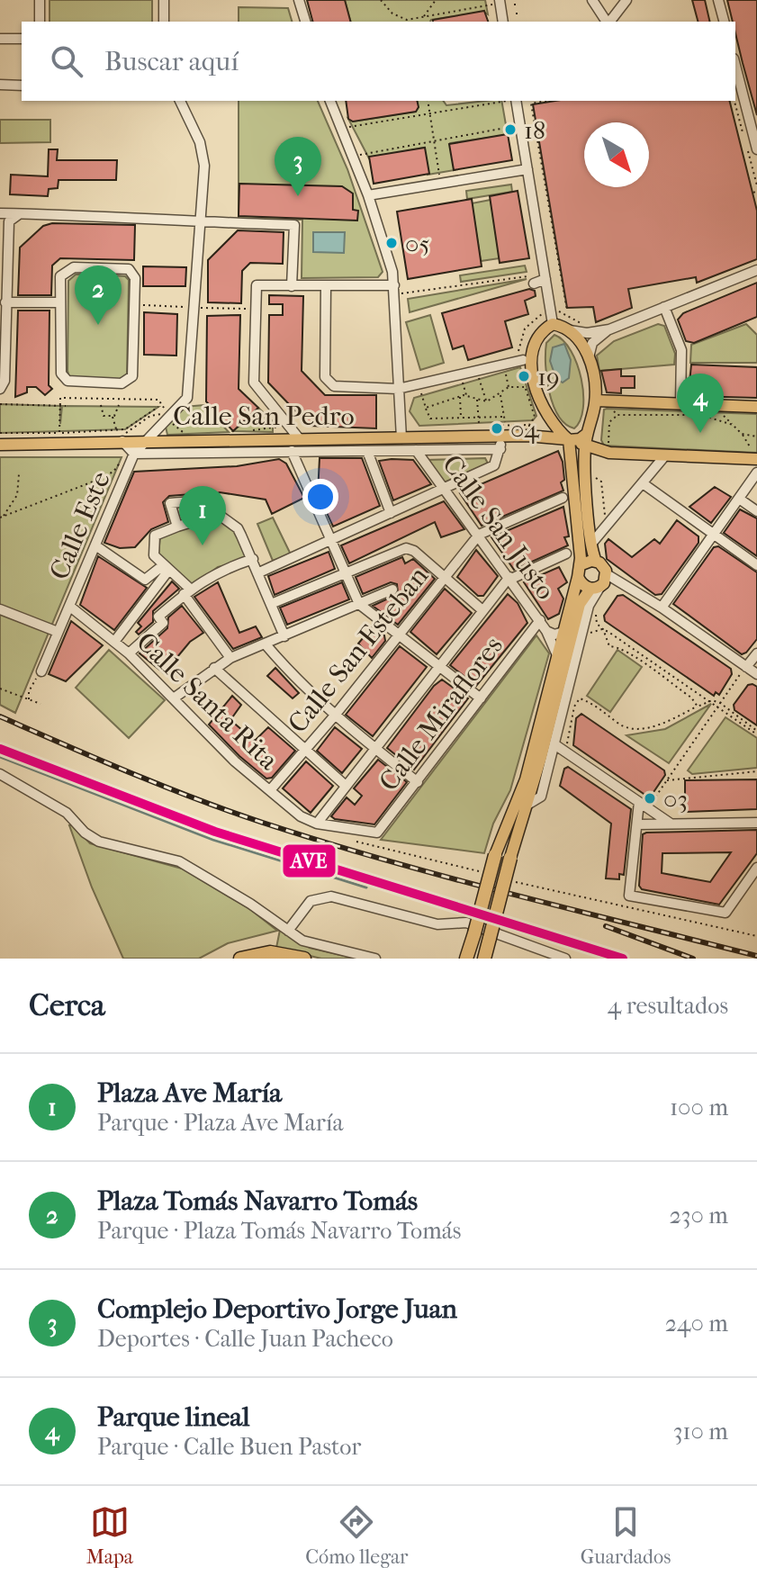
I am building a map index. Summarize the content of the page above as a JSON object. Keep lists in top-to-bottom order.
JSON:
{
  "streets": {
    "main road": ["Calle San Pedro"],
    "street": [
      "Calle Este",
      "Calle San Justo",
      "Calle San Esteban",
      "Calle Santa Rita",
      "Calle Miraflores"
    ]
  },
  "crossings": [
    ["Calle San Pedro", "Calle Este"],
    ["Calle San Pedro", "Calle San Justo"],
    ["Calle Este", "Calle Santa Rita"],
    ["Calle San Justo", "Calle San Esteban"],
    ["Calle San Justo", "Calle Miraflores"],
    ["Calle San Esteban", "Calle Santa Rita"],
    ["Calle Santa Rita", "Calle Miraflores"]
  ],
  "places": [
    "18",
    "05",
    "19",
    "04",
    "03"
  ],
  "lines": ["transit line AVE"],
  "north": "bottom right",
  "page": {
    "search": "Buscar aquí",
    "pins": [
      "3",
      "2",
      "4",
      "1"
    ],
    "heading": ["Cerca", "4 resultados"],
    "list": [
      {
        "mark": "1",
        "name": "Plaza Ave María",
        "note": "Parque · Plaza Ave María",
        "value": "100 m"
      },
      {
        "mark": "2",
        "name": "Plaza Tomás Navarro Tomás",
        "note": "Parque · Plaza Tomás Navarro Tomás",
        "value": "230 m"
      },
      {
        "mark": "3",
        "name": "Complejo Deportivo Jorge Juan",
        "note": "Deportes · Calle Juan Pacheco",
        "value": "240 m"
      },
      {
        "mark": "4",
        "name": "Parque lineal",
        "note": "Parque · Calle Buen Pastor",
        "value": "310 m"
      }
    ],
    "nav": ["Mapa", "Cómo llegar", "Guardados"]
  }
}
